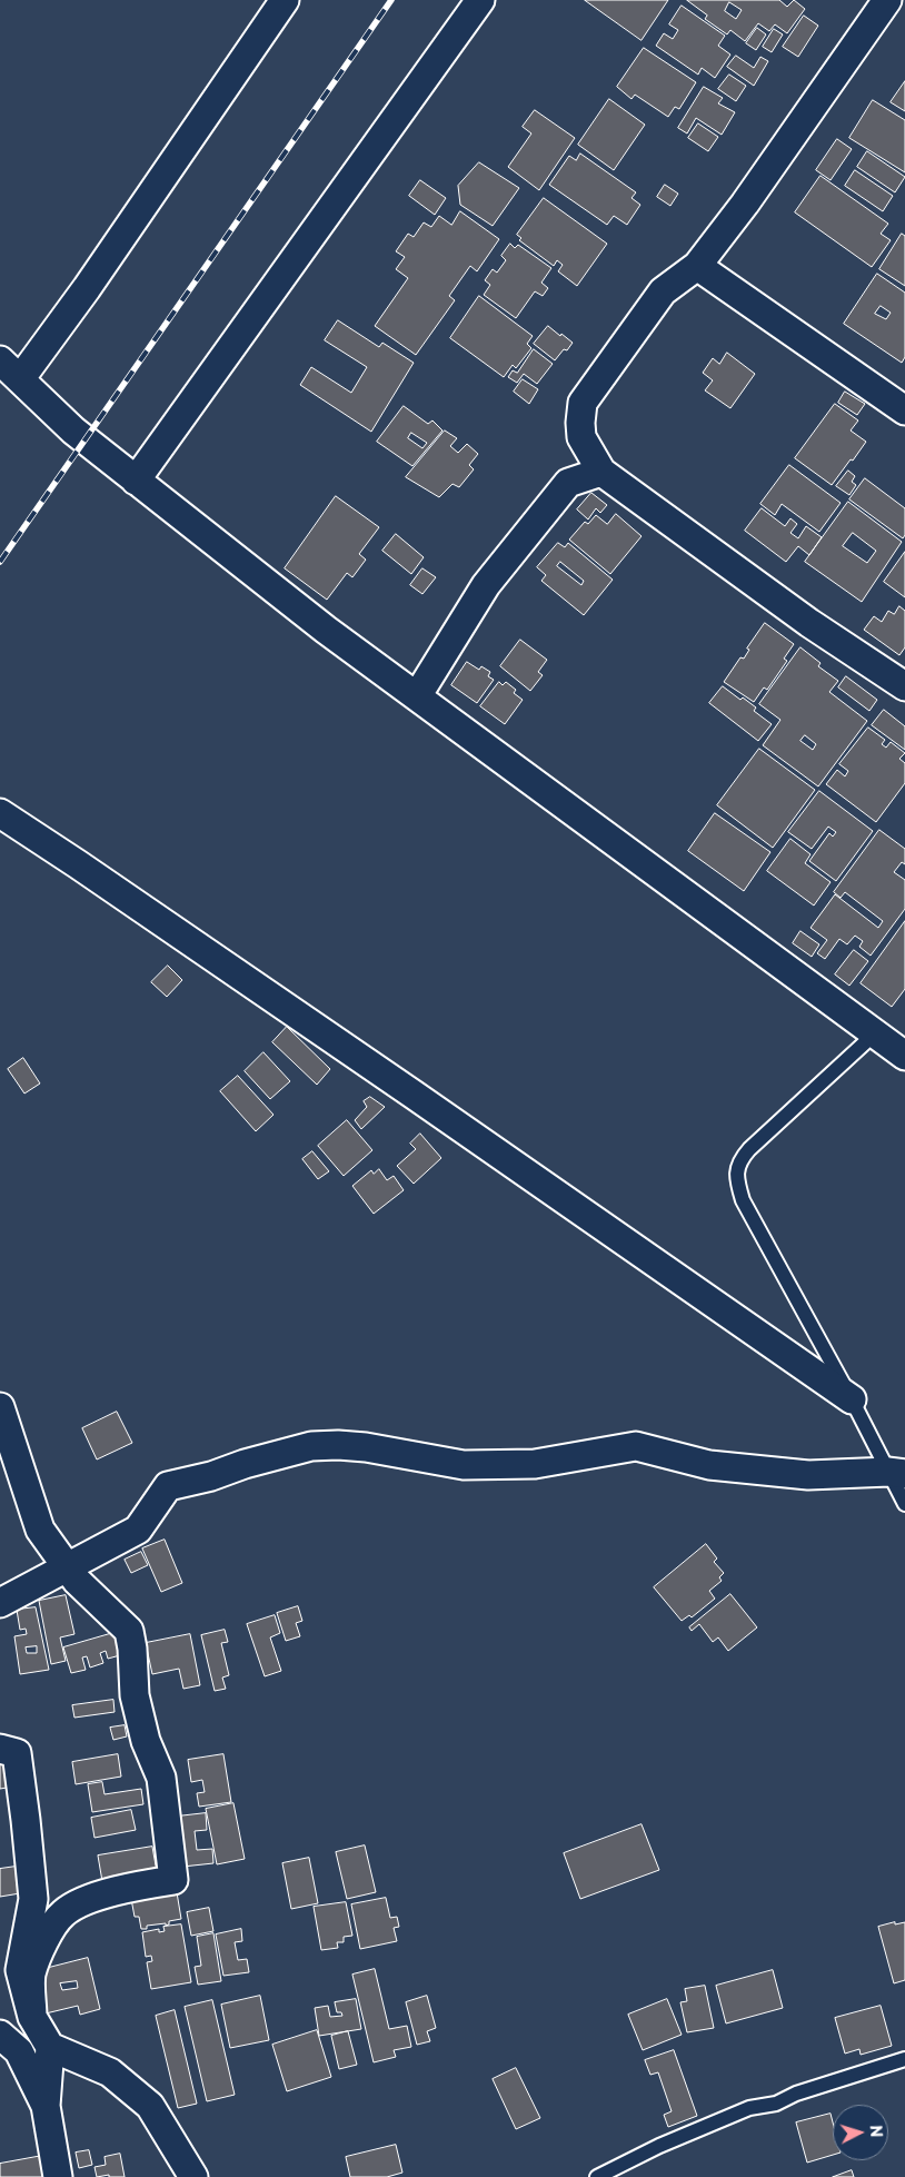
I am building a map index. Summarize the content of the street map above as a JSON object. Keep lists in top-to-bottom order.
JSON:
{
  "north": "right"
}
